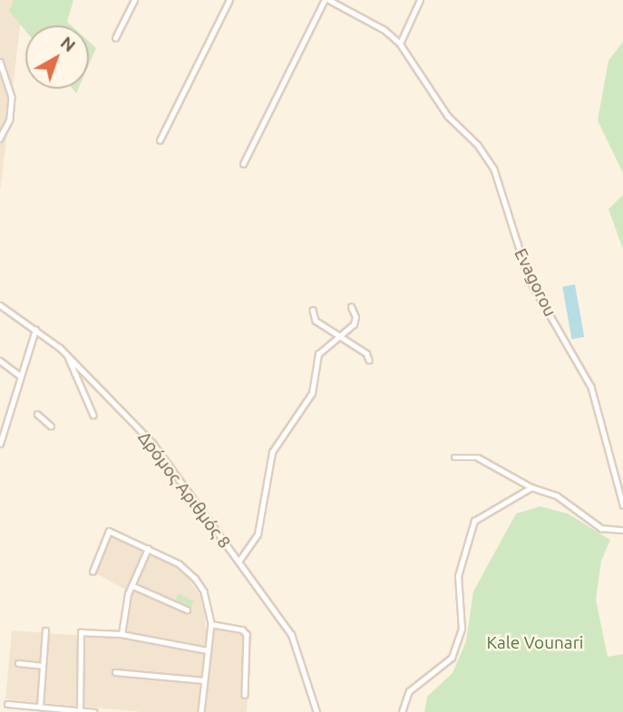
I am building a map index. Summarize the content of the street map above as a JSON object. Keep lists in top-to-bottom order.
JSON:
{
  "streets": {
    "street": ["Evagorou", "Δρόμος Αριθμός 8"]
  },
  "parks": ["Kale Vounari"],
  "north": "top right"
}
